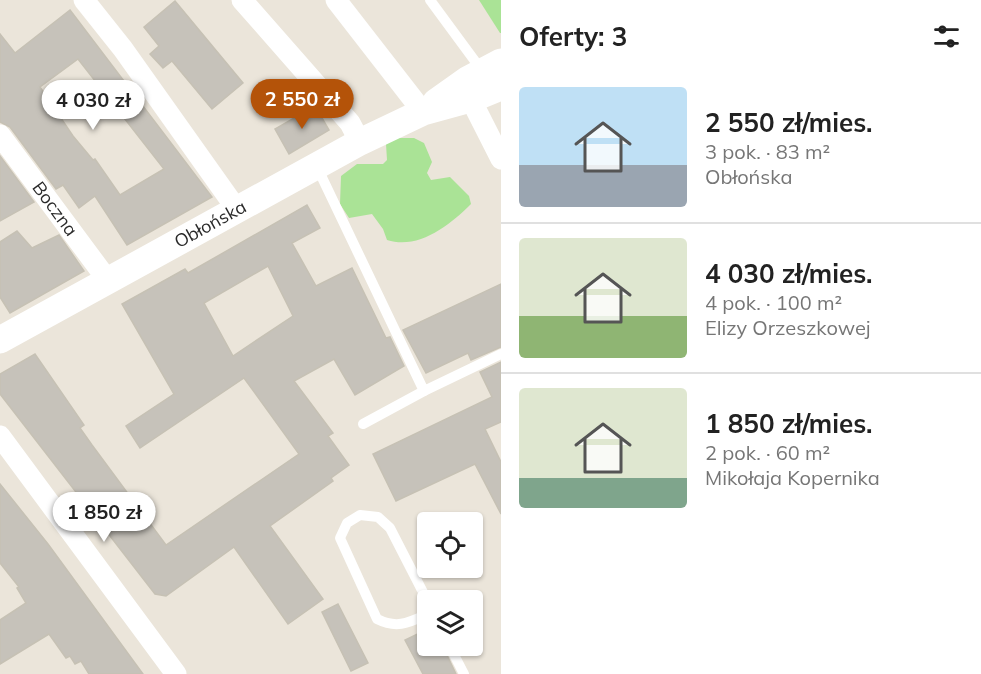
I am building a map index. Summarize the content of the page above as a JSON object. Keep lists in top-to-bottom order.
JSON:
{
  "streets": {
    "street": ["Boczna", "Obłońska"]
  },
  "crossings": [
    ["Boczna", "Obłońska"]
  ],
  "page": {
    "heading": "Oferty: 3",
    "list": [
      {
        "name": "2 550 zł/mies.",
        "note": "3 pok. · 83 m² · Obłońska"
      },
      {
        "name": "4 030 zł/mies.",
        "note": "4 pok. · 100 m² · Elizy Orzeszkowej"
      },
      {
        "name": "1 850 zł/mies.",
        "note": "2 pok. · 60 m² · Mikołaja Kopernika"
      }
    ],
    "price": ["2 550 zł", "4 030 zł", "1 850 zł"]
  }
}
